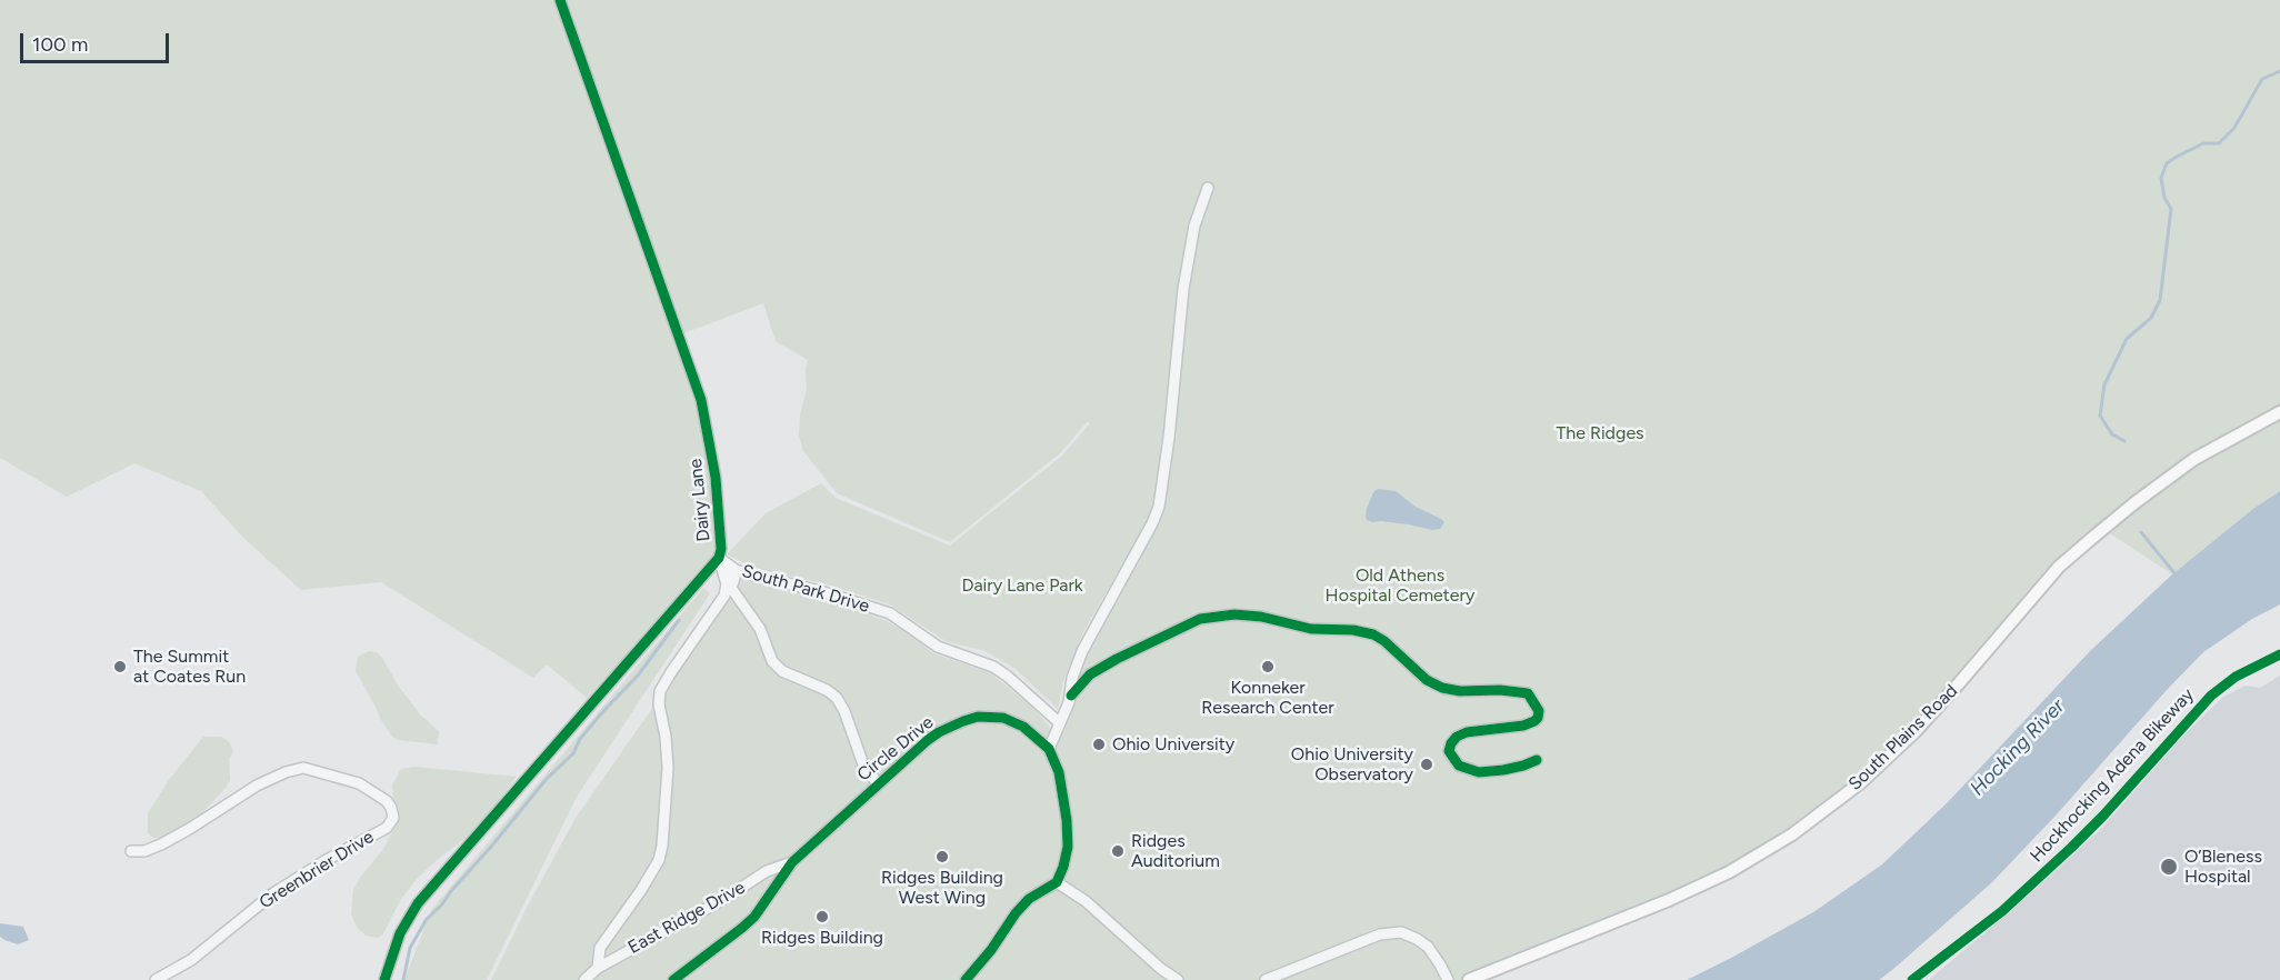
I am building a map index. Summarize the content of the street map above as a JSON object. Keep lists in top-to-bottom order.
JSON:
{
  "streets": {
    "main road": ["South Plains Road"],
    "street": [
      "Dairy Lane",
      "South Park Drive",
      "Circle Drive",
      "Greenbrier Drive",
      "East Ridge Drive"
    ],
    "cycle path": ["Hockhocking Adena Bikeway"]
  },
  "crossings": [
    ["Dairy Lane", "South Park Drive"],
    ["Circle Drive", "East Ridge Drive"]
  ],
  "water": ["Hocking River"],
  "parks": ["The Ridges", "Old Athens Hospital Cemetery", "Dairy Lane Park"],
  "places": [
    "The Summit at Coates Run",
    "Konneker Research Center",
    "Ohio University",
    "Ohio University Observatory",
    "Ridges Auditorium",
    "Ridges Building West Wing",
    "O’Bleness Hospital",
    "Ridges Building"
  ],
  "scale_bar": "100 m"
}
